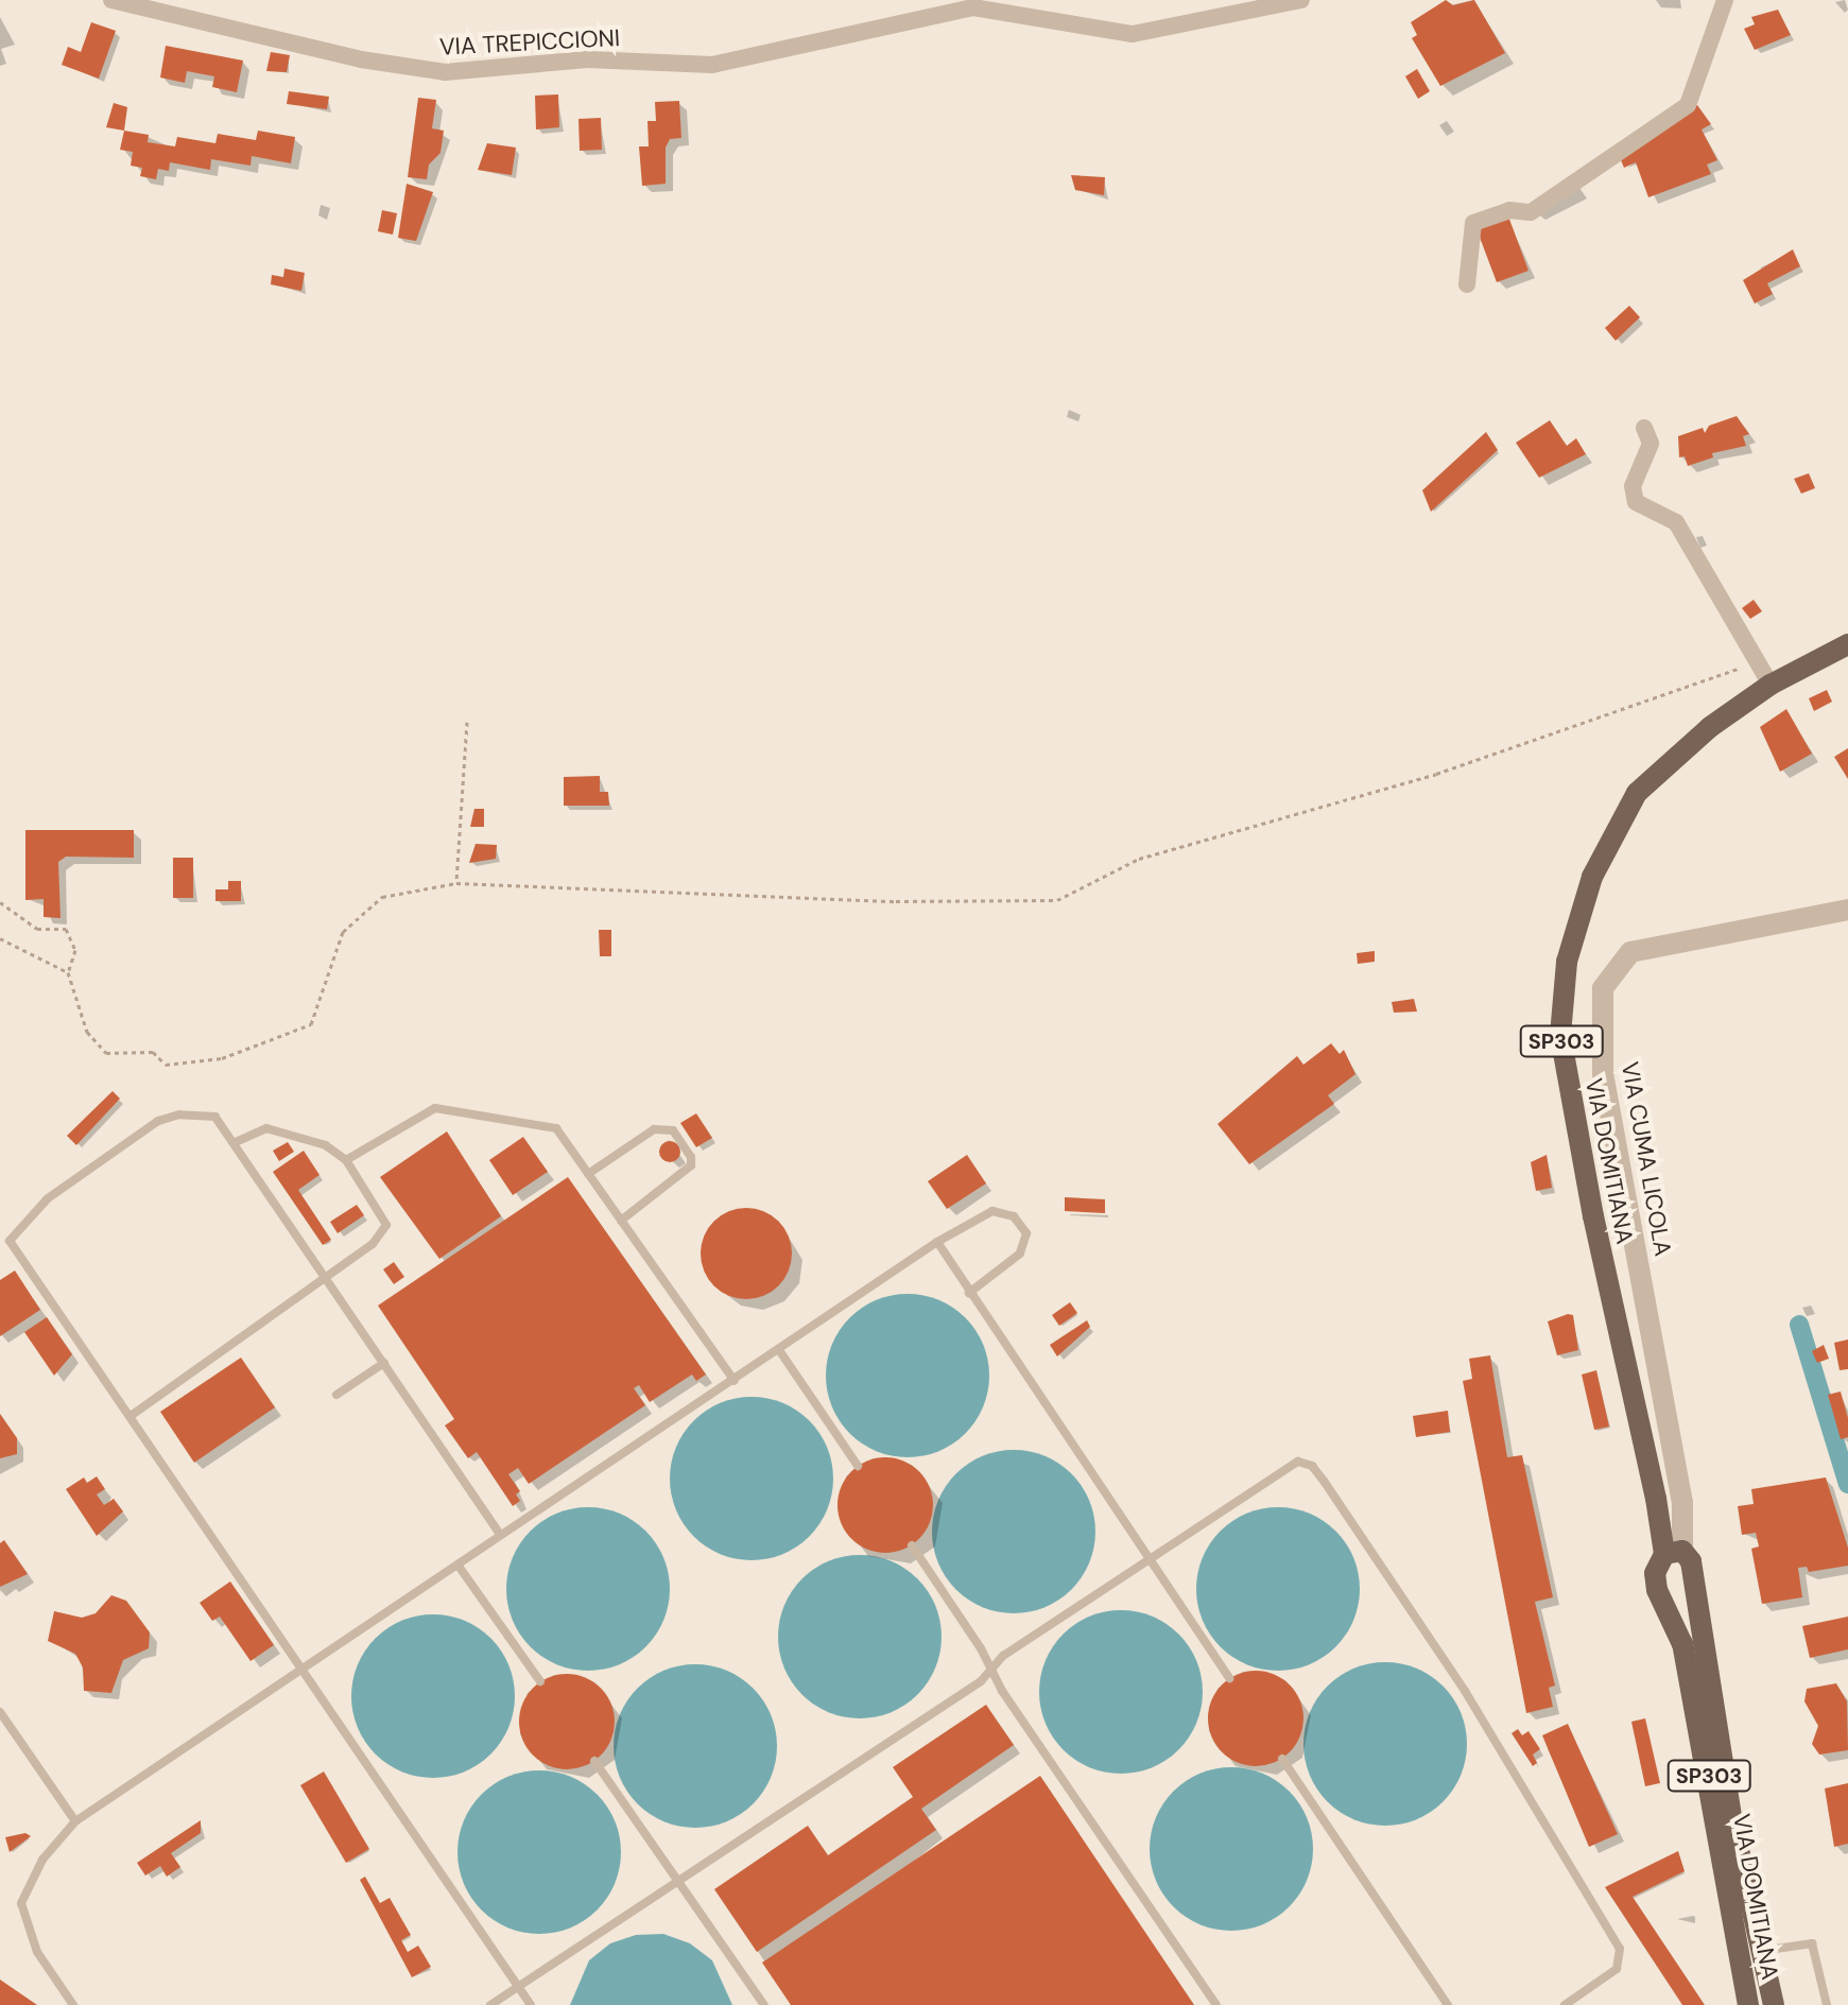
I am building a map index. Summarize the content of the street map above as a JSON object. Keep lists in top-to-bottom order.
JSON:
{
  "streets": {
    "main road": ["SP303", "VIA DOMITIANA"],
    "street": ["VIA TREPICCIONI", "VIA CUMA LICOLA"]
  },
  "crossings": [
    ["VIA CUMA LICOLA", "VIA DOMITIANA"]
  ]
}
